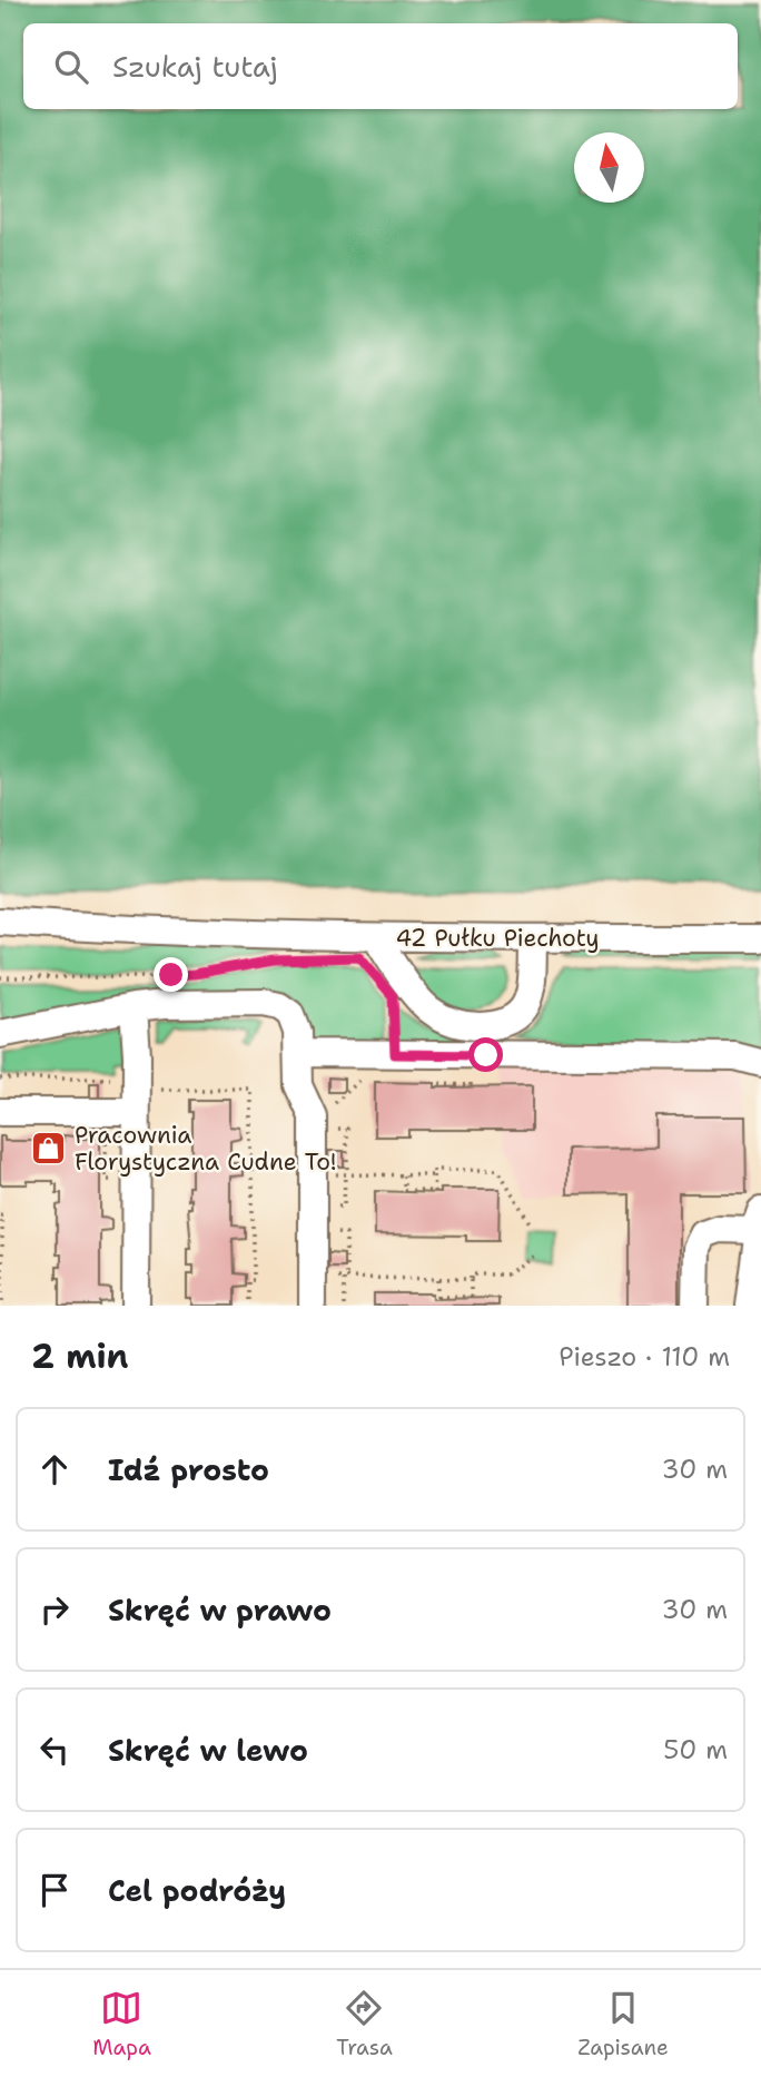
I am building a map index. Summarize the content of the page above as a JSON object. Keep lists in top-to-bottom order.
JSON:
{
  "streets": {
    "street": ["42 Pułku Piechoty"]
  },
  "places": {
    "shop": ["Pracownia Florystyczna Cudne To!"]
  },
  "north": "top",
  "page": {
    "search": "Szukaj tutaj",
    "heading": ["2 min", "Pieszo · 110 m"],
    "list": [
      ["Idź prosto", "30 m"],
      ["Skręć w prawo", "30 m"],
      ["Skręć w lewo", "50 m"],
      "Cel podróży"
    ],
    "nav": ["Mapa", "Trasa", "Zapisane"]
  }
}
